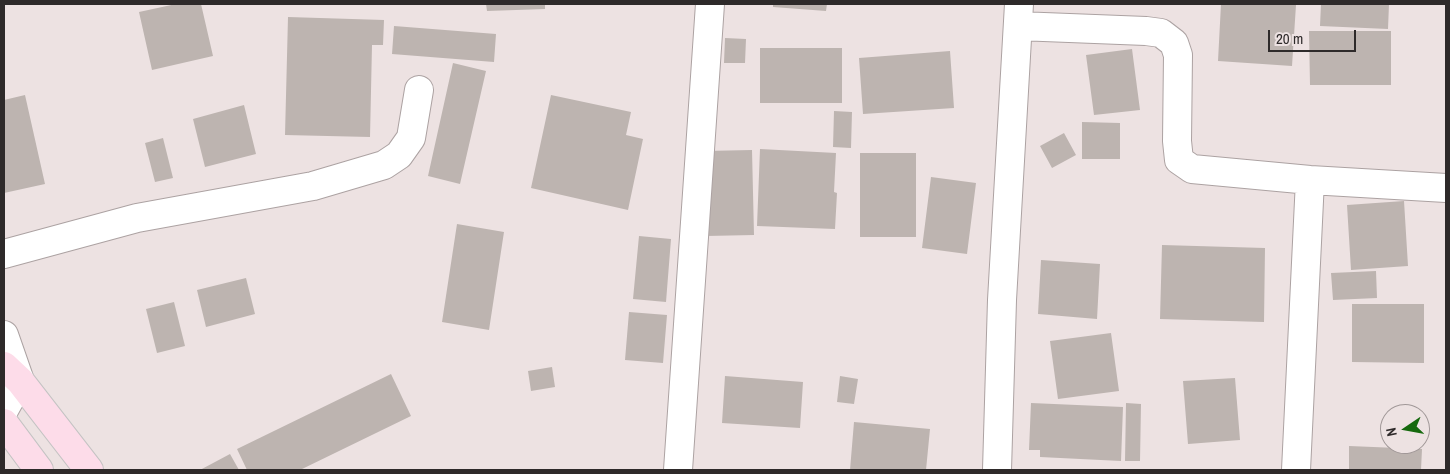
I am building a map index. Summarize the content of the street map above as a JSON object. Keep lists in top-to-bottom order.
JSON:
{
  "scale_bar": "20 m",
  "north": "left"
}
